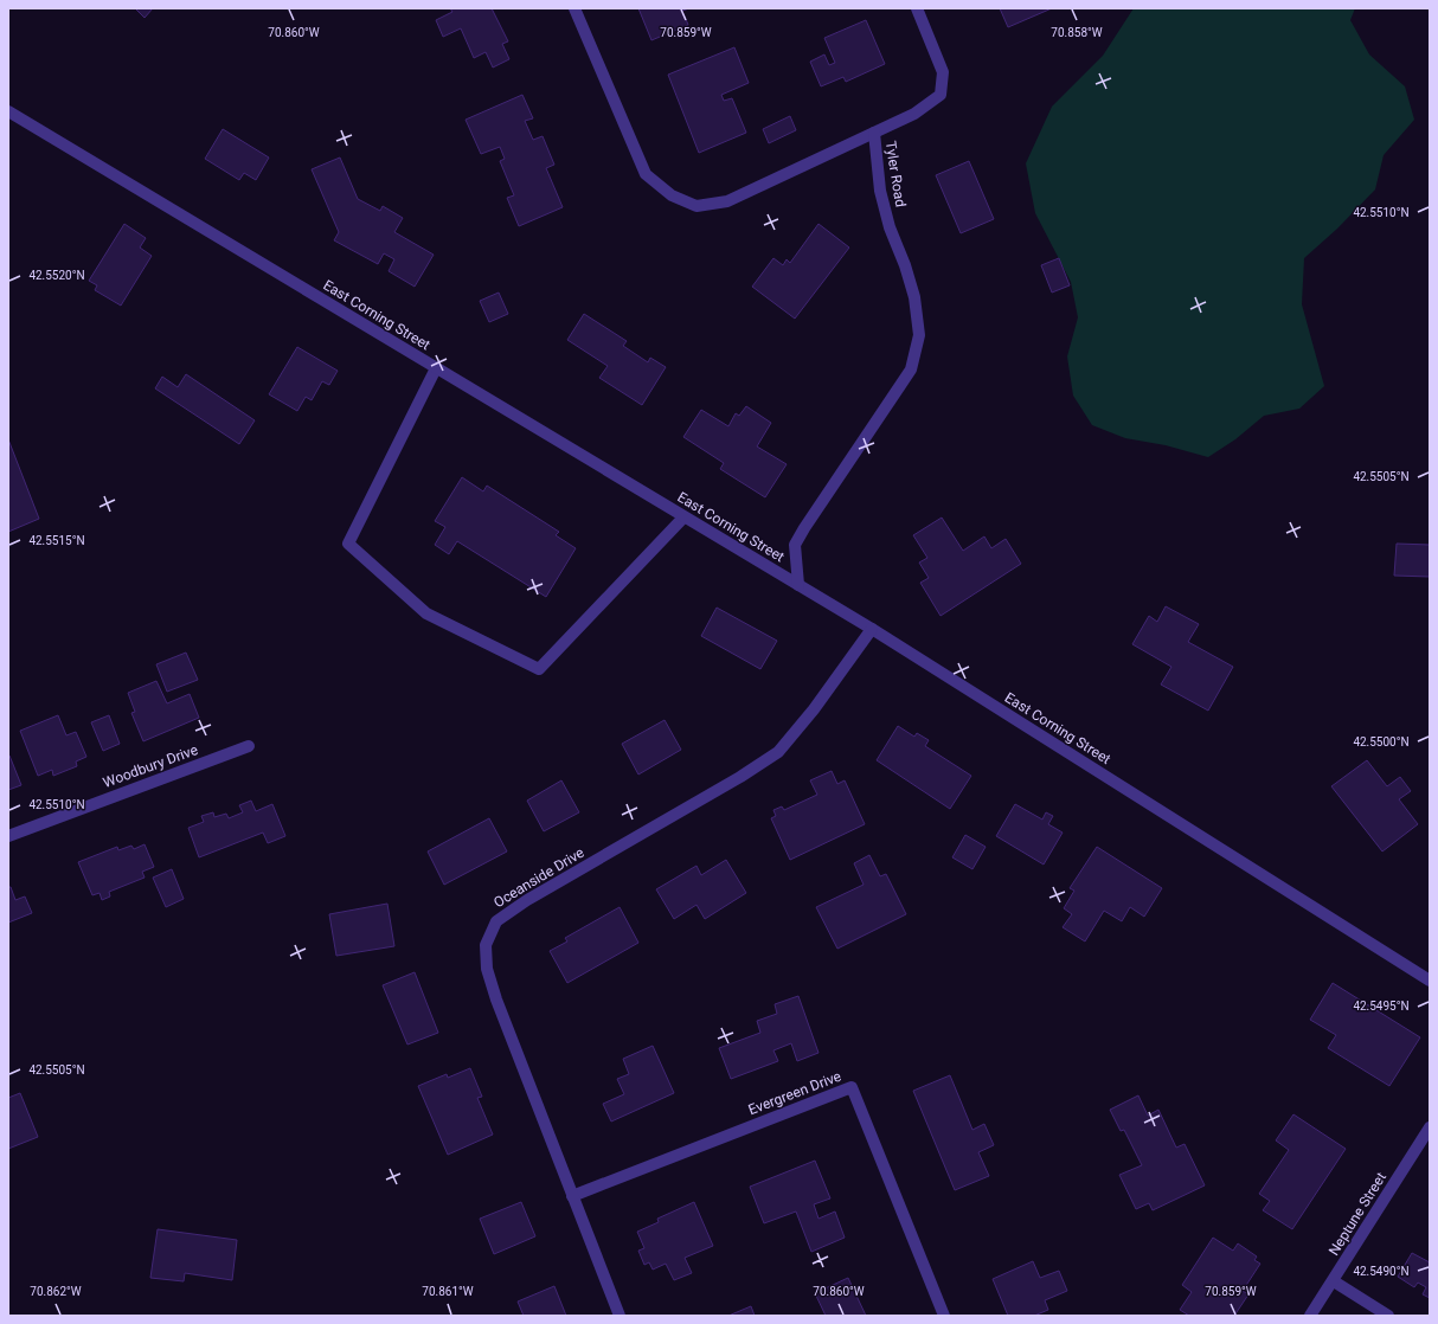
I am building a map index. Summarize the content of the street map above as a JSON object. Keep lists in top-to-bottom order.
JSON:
{
  "streets": {
    "street": [
      "Tyler Road",
      "East Corning Street",
      "Woodbury Drive",
      "Oceanside Drive",
      "Evergreen Drive",
      "Neptune Street"
    ]
  },
  "crossings": [
    ["Tyler Road", "East Corning Street"],
    ["East Corning Street", "Oceanside Drive"],
    ["Oceanside Drive", "Evergreen Drive"]
  ],
  "coordinates": [
    "70.860°W",
    "70.859°W",
    "70.858°W",
    "42.5510°N",
    "42.5520°N",
    "42.5505°N",
    "42.5515°N",
    "42.5500°N",
    "42.5495°N",
    "42.5490°N",
    "70.862°W",
    "70.861°W"
  ]
}
